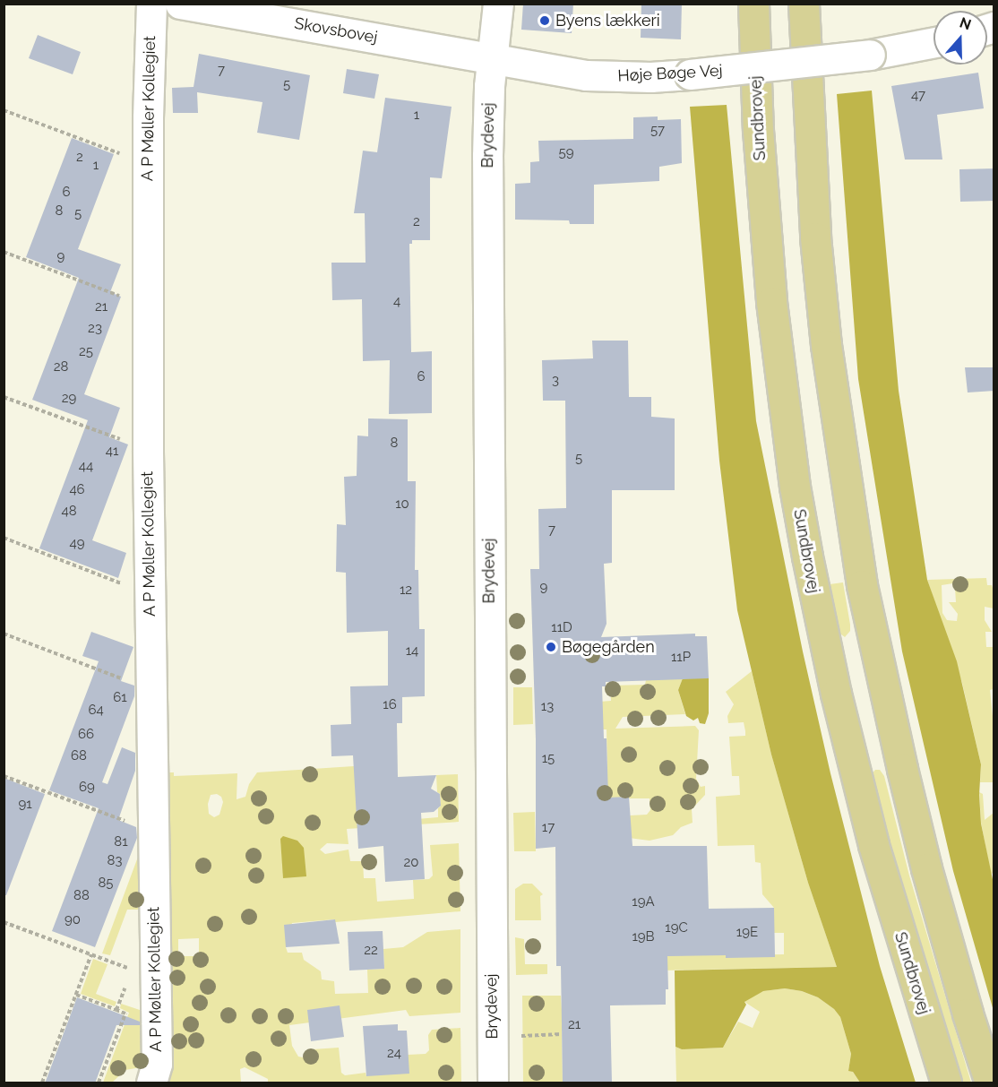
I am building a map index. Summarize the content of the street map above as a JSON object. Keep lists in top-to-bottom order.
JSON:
{
  "streets": {
    "main road": ["Sundbrovej"],
    "street": [
      "Skovsbovej",
      "Høje Bøge Vej",
      "A P Møller Kollegiet",
      "Brydevej"
    ]
  },
  "crossings": [
    ["Skovsbovej", "Høje Bøge Vej"],
    ["Skovsbovej", "Brydevej"],
    ["Høje Bøge Vej", "Brydevej"]
  ],
  "places": ["Byens lækkeri", "Bøgegården"],
  "house_numbers": [
    "7",
    "5",
    "47",
    "1",
    "57",
    "59",
    "2",
    "1",
    "6",
    "8",
    "5",
    "2",
    "9",
    "4",
    "21",
    "23",
    "25",
    "28",
    "6",
    "3",
    "29",
    "8",
    "41",
    "5",
    "44",
    "46",
    "10",
    "48",
    "7",
    "49",
    "9",
    "12",
    "11D",
    "14",
    "11P",
    "61",
    "16",
    "13",
    "64",
    "66",
    "68",
    "15",
    "69",
    "91",
    "17",
    "81",
    "83",
    "20",
    "85",
    "88",
    "19A",
    "90",
    "19C",
    "19E",
    "19B",
    "22",
    "21",
    "24"
  ],
  "north": "top"
}
